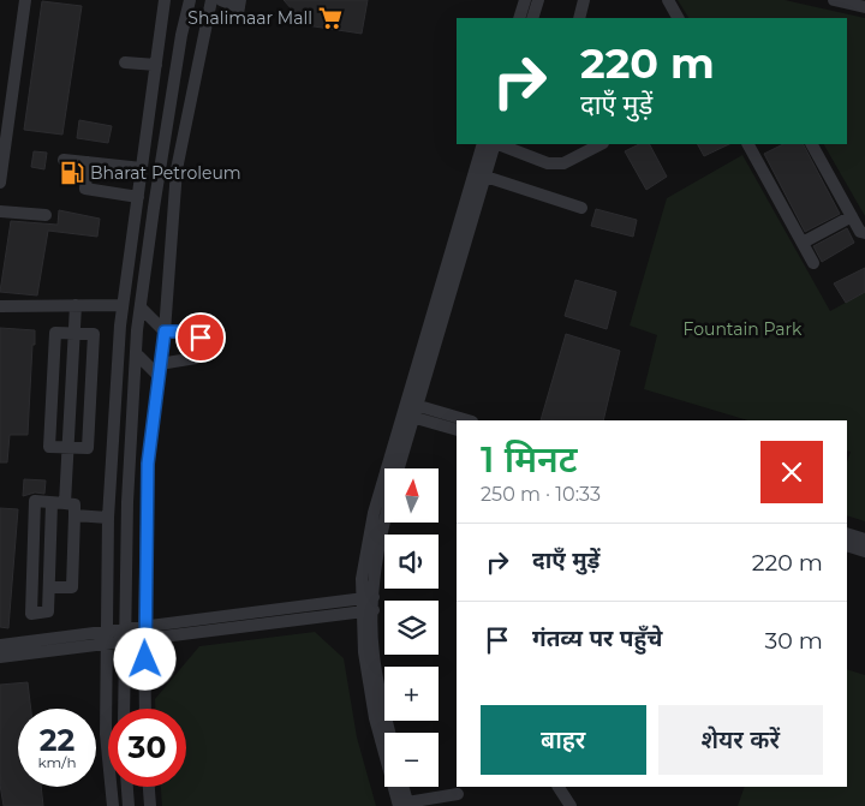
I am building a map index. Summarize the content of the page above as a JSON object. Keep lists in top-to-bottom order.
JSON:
{
  "parks": ["Fountain Park"],
  "places": {
    "supermarket": ["Shalimaar Mall"],
    "fuel station": ["Bharat Petroleum"]
  },
  "north": "top",
  "page": {
    "turn": ["220 m", "दाएँ मुड़ें"],
    "heading": ["1 मिनट", "250 m · 10:33"],
    "map_buttons": ["+", "−"],
    "list": [
      {
        "name": "दाएँ मुड़ें",
        "value": "220 m"
      },
      {
        "name": "गंतव्य पर पहुँचे",
        "value": "30 m"
      }
    ],
    "buttons": ["बाहर", "शेयर करें"],
    "speed": "22 km/h",
    "limit": "30"
  }
}
